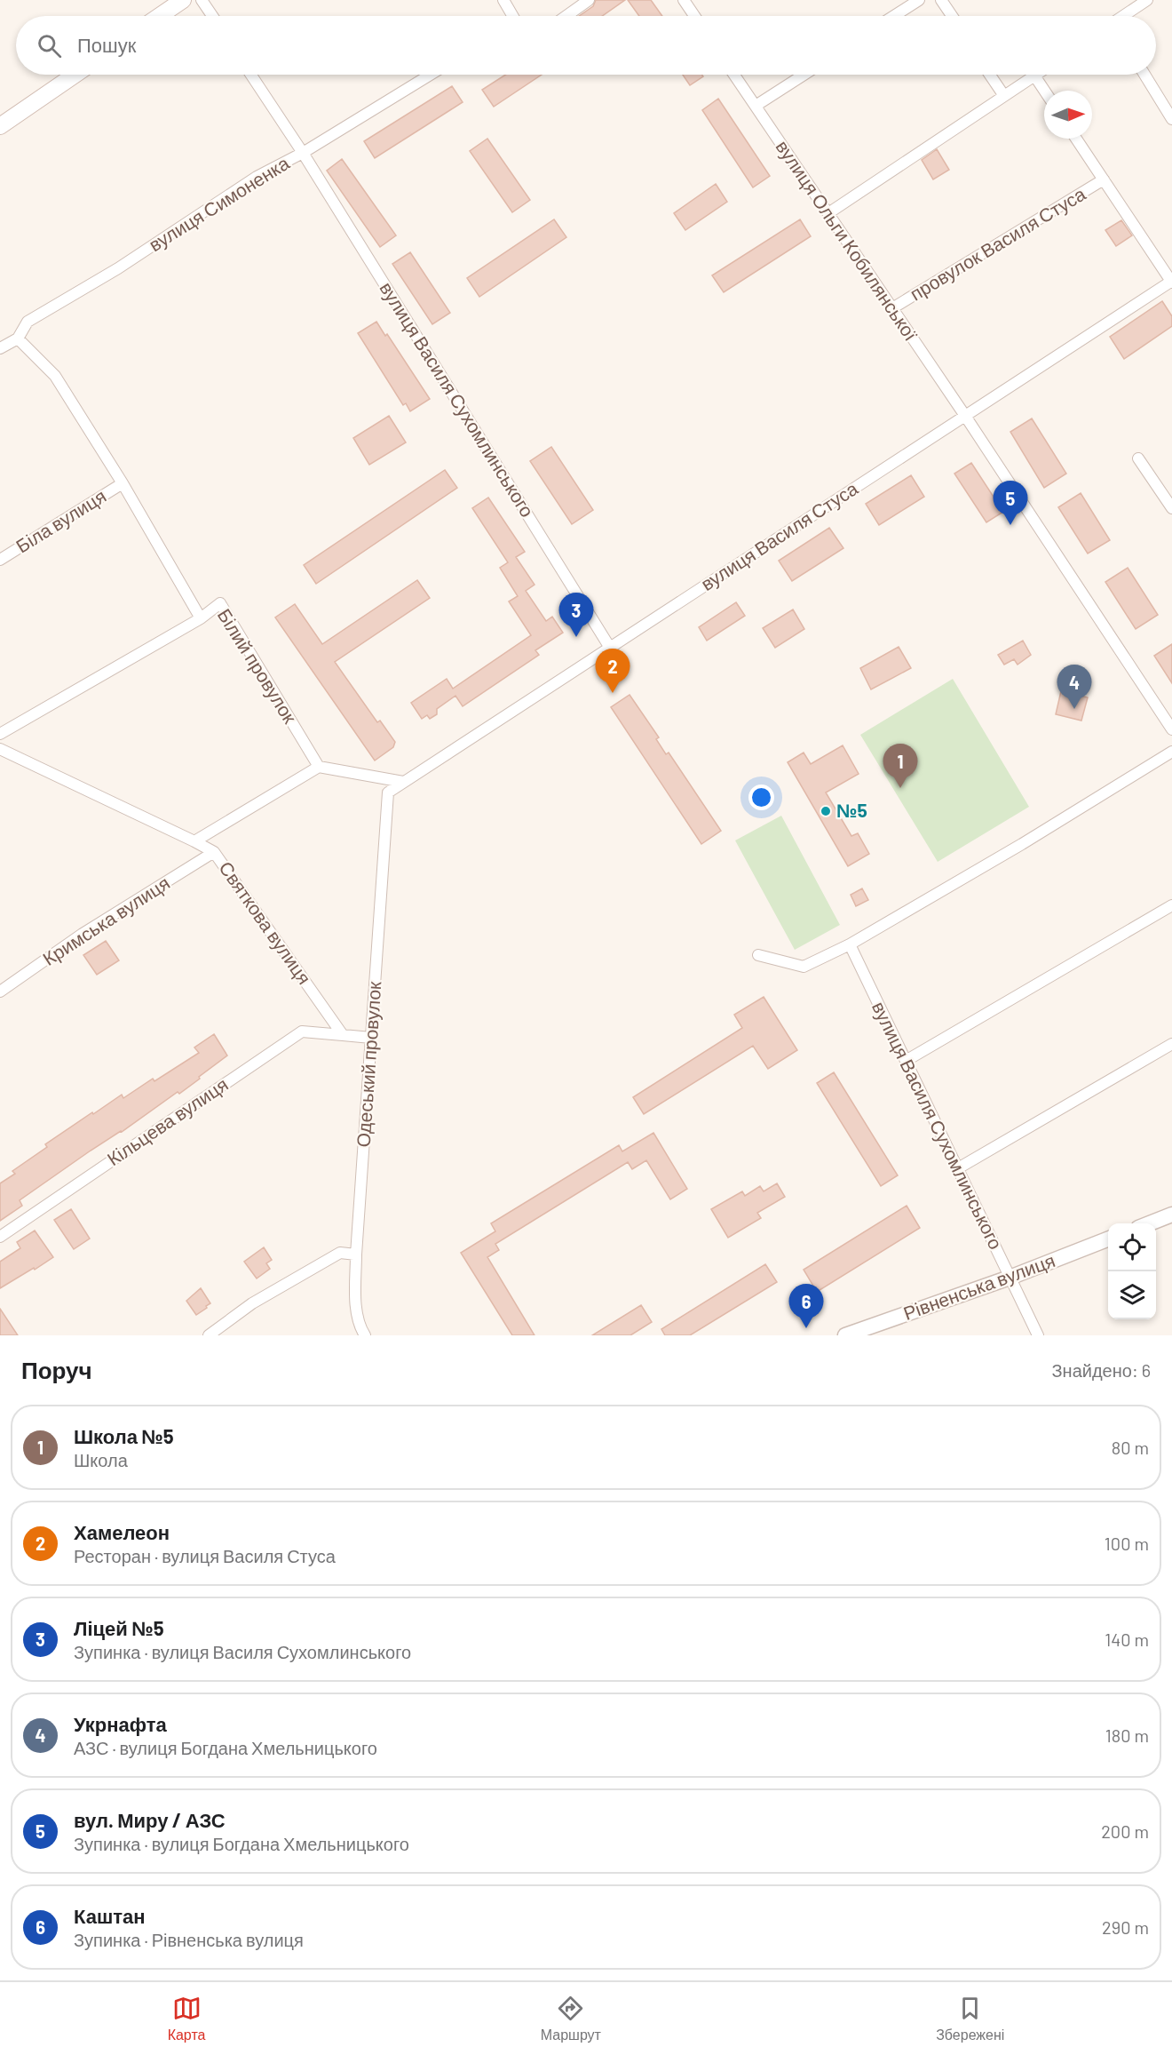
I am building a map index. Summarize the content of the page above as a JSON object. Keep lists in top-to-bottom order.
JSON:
{
  "streets": {
    "street": [
      "вулиця Симоненка",
      "вулиця Ольги Кобилянської",
      "провулок Василя Стуса",
      "вулиця Василя Сухомлинського",
      "Біла вулиця",
      "вулиця Василя Стуса",
      "Білий провулок",
      "Кримська вулиця",
      "Святкова вулиця",
      "Одеський провулок",
      "Кільцева вулиця",
      "Рівненська вулиця"
    ]
  },
  "crossings": [
    ["вулиця Симоненка", "вулиця Василя Сухомлинського"],
    ["вулиця Ольги Кобилянської", "провулок Василя Стуса"],
    ["вулиця Ольги Кобилянської", "вулиця Василя Стуса"],
    ["вулиця Василя Сухомлинського", "вулиця Василя Стуса"],
    ["вулиця Василя Сухомлинського", "Рівненська вулиця"],
    ["вулиця Василя Стуса", "Одеський провулок"],
    ["Кримська вулиця", "Святкова вулиця"],
    ["Святкова вулиця", "Кільцева вулиця"]
  ],
  "places": ["№5"],
  "north": "right",
  "page": {
    "search": "Пошук",
    "pins": [
      "5",
      "3",
      "2",
      "4",
      "1",
      "6"
    ],
    "heading": ["Поруч", "Знайдено: 6"],
    "list": [
      {
        "mark": "1",
        "name": "Школа №5",
        "note": "Школа",
        "value": "80 m"
      },
      {
        "mark": "2",
        "name": "Хамелеон",
        "note": "Ресторан · вулиця Василя Стуса",
        "value": "100 m"
      },
      {
        "mark": "3",
        "name": "Ліцей №5",
        "note": "Зупинка · вулиця Василя Сухомлинського",
        "value": "140 m"
      },
      {
        "mark": "4",
        "name": "Укрнафта",
        "note": "АЗС · вулиця Богдана Хмельницького",
        "value": "180 m"
      },
      {
        "mark": "5",
        "name": "вул. Миру / АЗС",
        "note": "Зупинка · вулиця Богдана Хмельницького",
        "value": "200 m"
      },
      {
        "mark": "6",
        "name": "Каштан",
        "note": "Зупинка · Рівненська вулиця",
        "value": "290 m"
      }
    ],
    "nav": ["Карта", "Маршрут", "Збережені"]
  }
}
